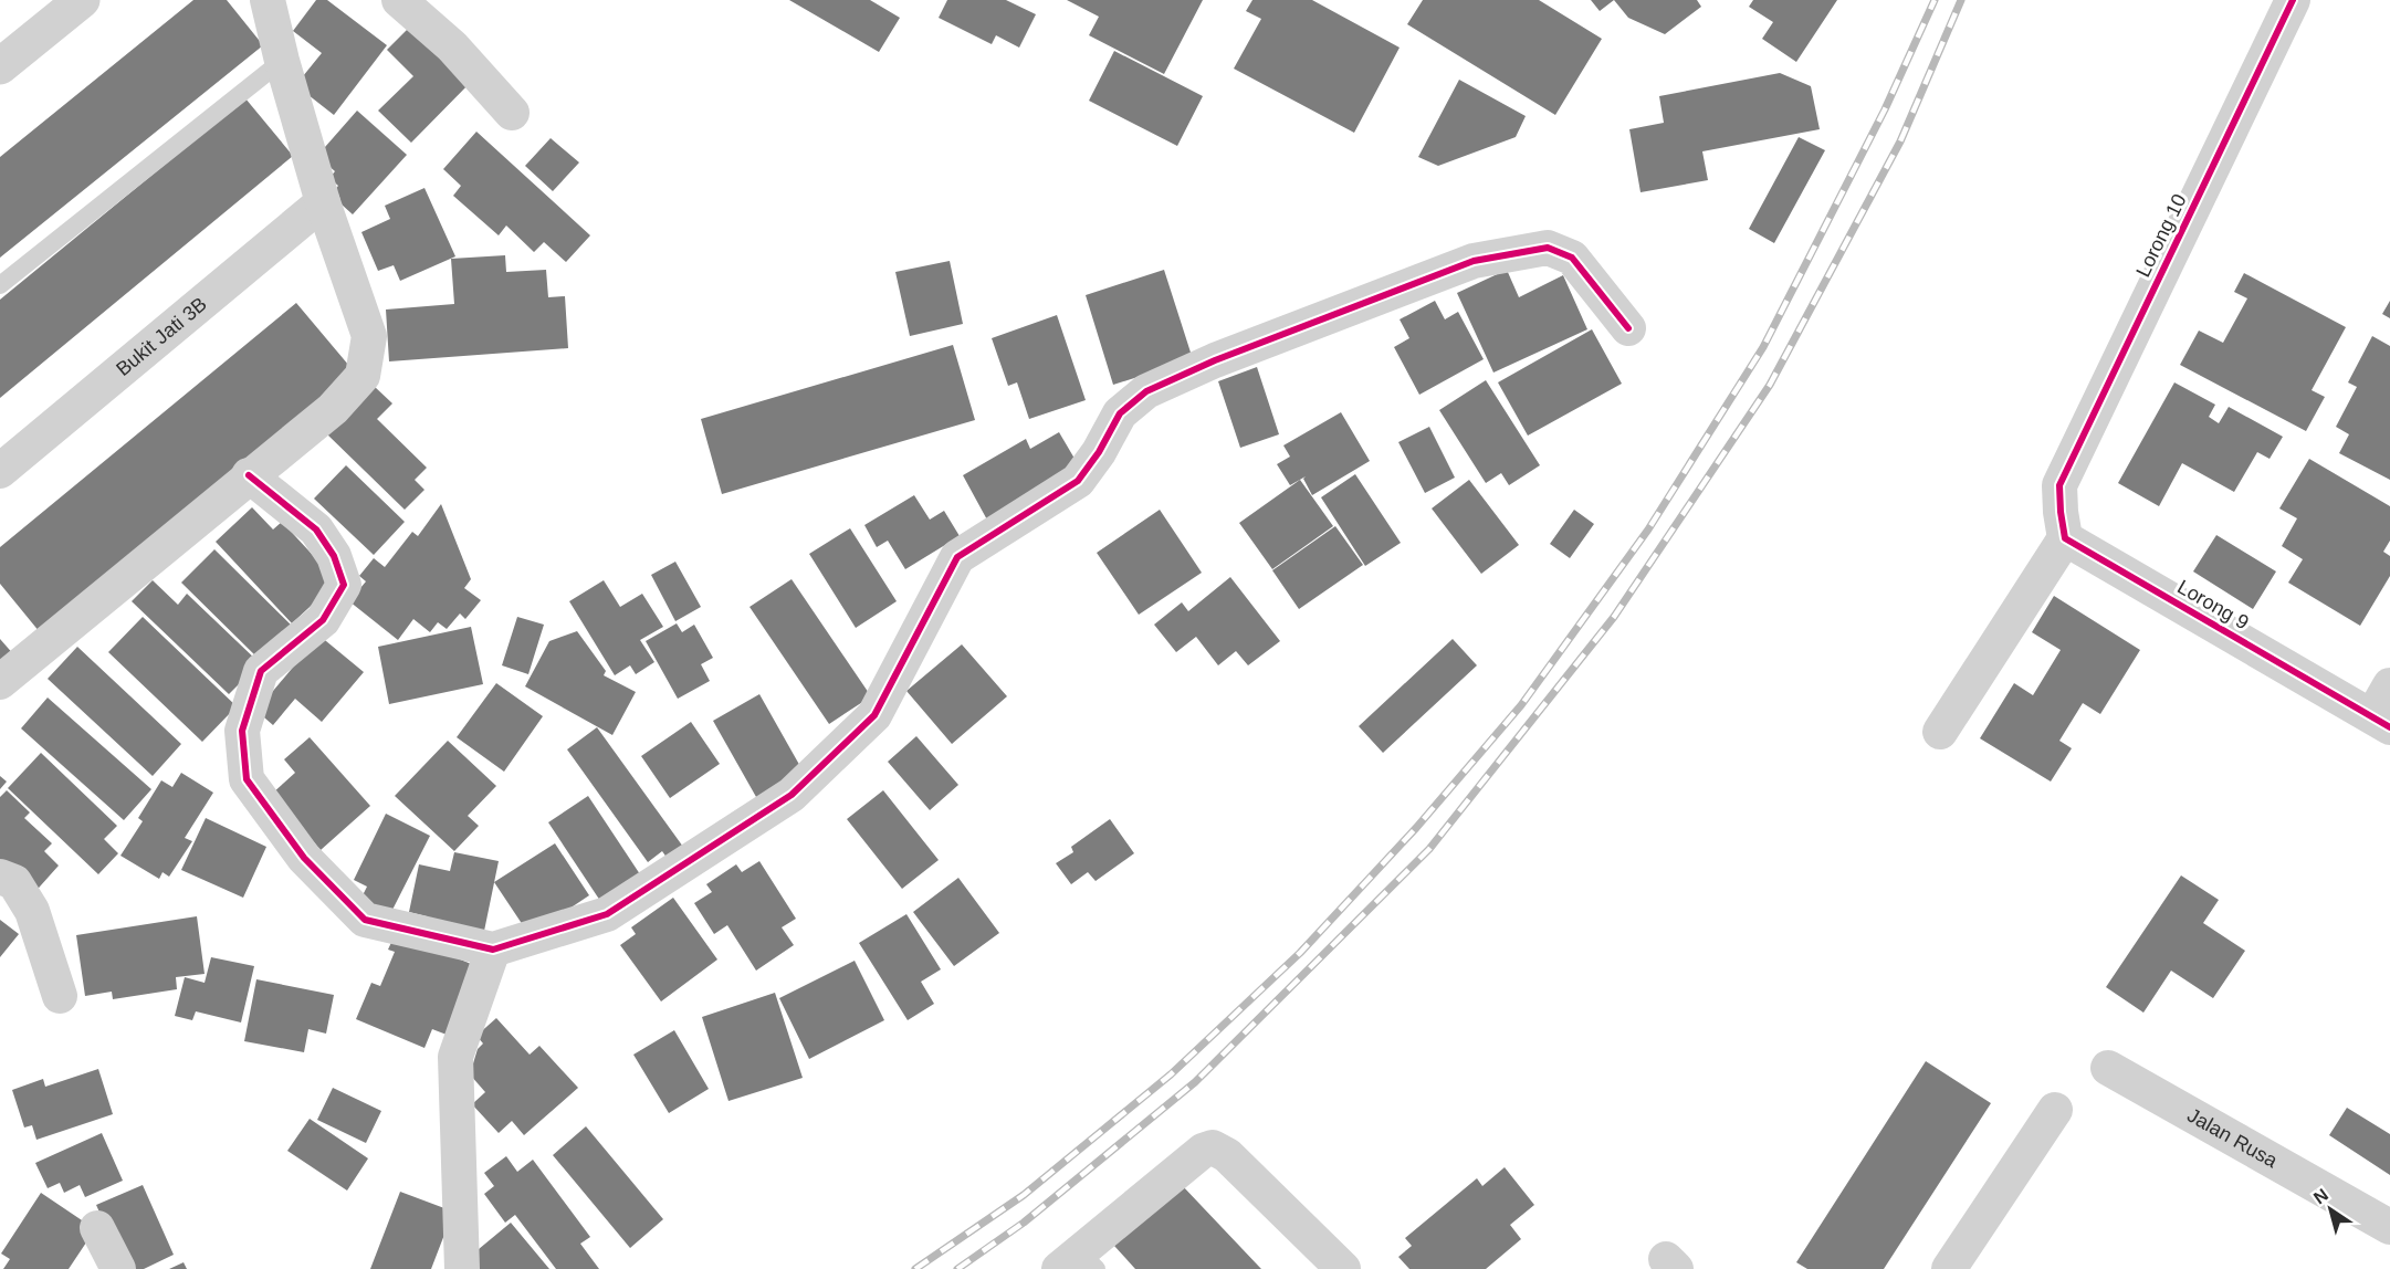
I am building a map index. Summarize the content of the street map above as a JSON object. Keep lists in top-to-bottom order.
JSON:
{
  "streets": {
    "street": [
      "Lorong 10",
      "Bukit Jati 3B",
      "Lorong 9",
      "Jalan Rusa"
    ]
  },
  "crossings": [
    ["Lorong 10", "Lorong 9"]
  ],
  "north": "top left"
}
